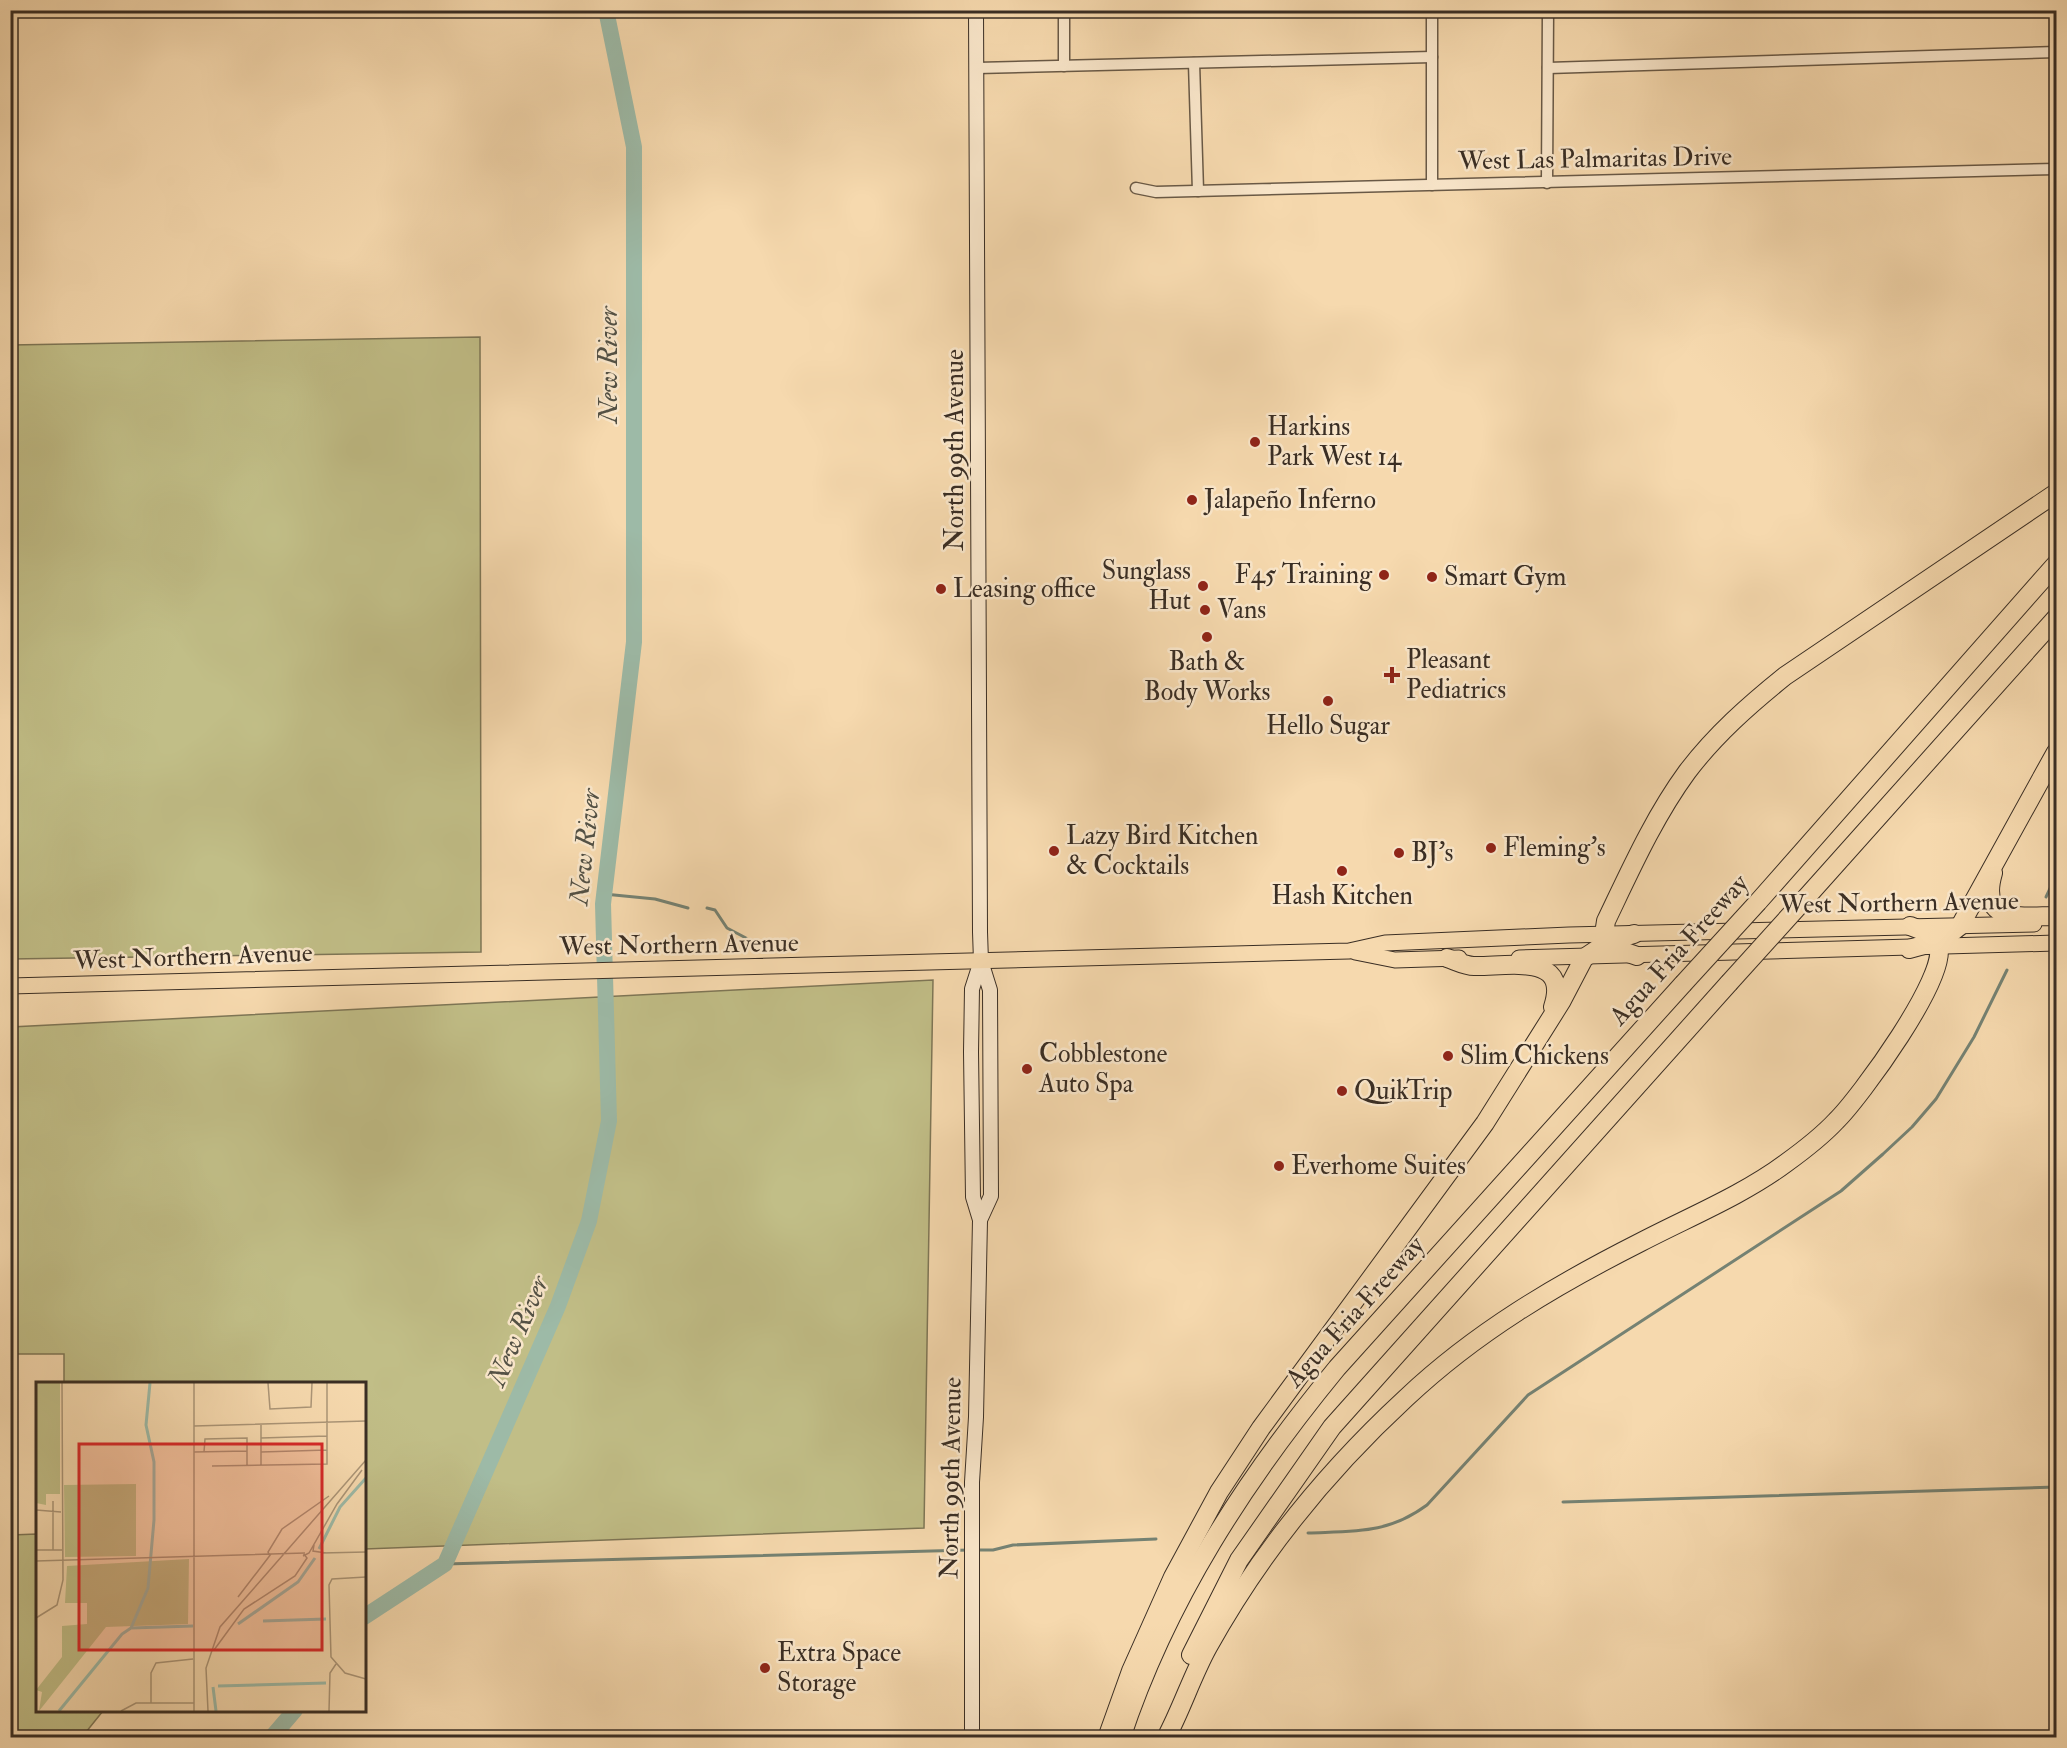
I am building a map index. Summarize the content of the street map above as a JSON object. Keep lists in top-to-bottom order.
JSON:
{
  "streets": {
    "highway": ["Agua Fria Freeway"],
    "main road": ["North 99th Avenue", "West Northern Avenue"],
    "street": ["West Las Palmaritas Drive"]
  },
  "crossings": [
    ["North 99th Avenue", "West Northern Avenue"]
  ],
  "water": ["New River"],
  "places": {
    "other": [
      "Harkins Park West 14",
      "Jalapeño Inferno",
      "F45 Training",
      "Smart Gym",
      "Sunglass Hut",
      "Leasing office",
      "Vans",
      "Bath & Body Works",
      "Hello Sugar",
      "Fleming's",
      "Lazy Bird Kitchen & Cocktails",
      "BJ's",
      "Hash Kitchen",
      "Slim Chickens",
      "Cobblestone Auto Spa",
      "QuikTrip",
      "Everhome Suites",
      "Extra Space Storage"
    ],
    "health": ["Pleasant Pediatrics"]
  }
}
